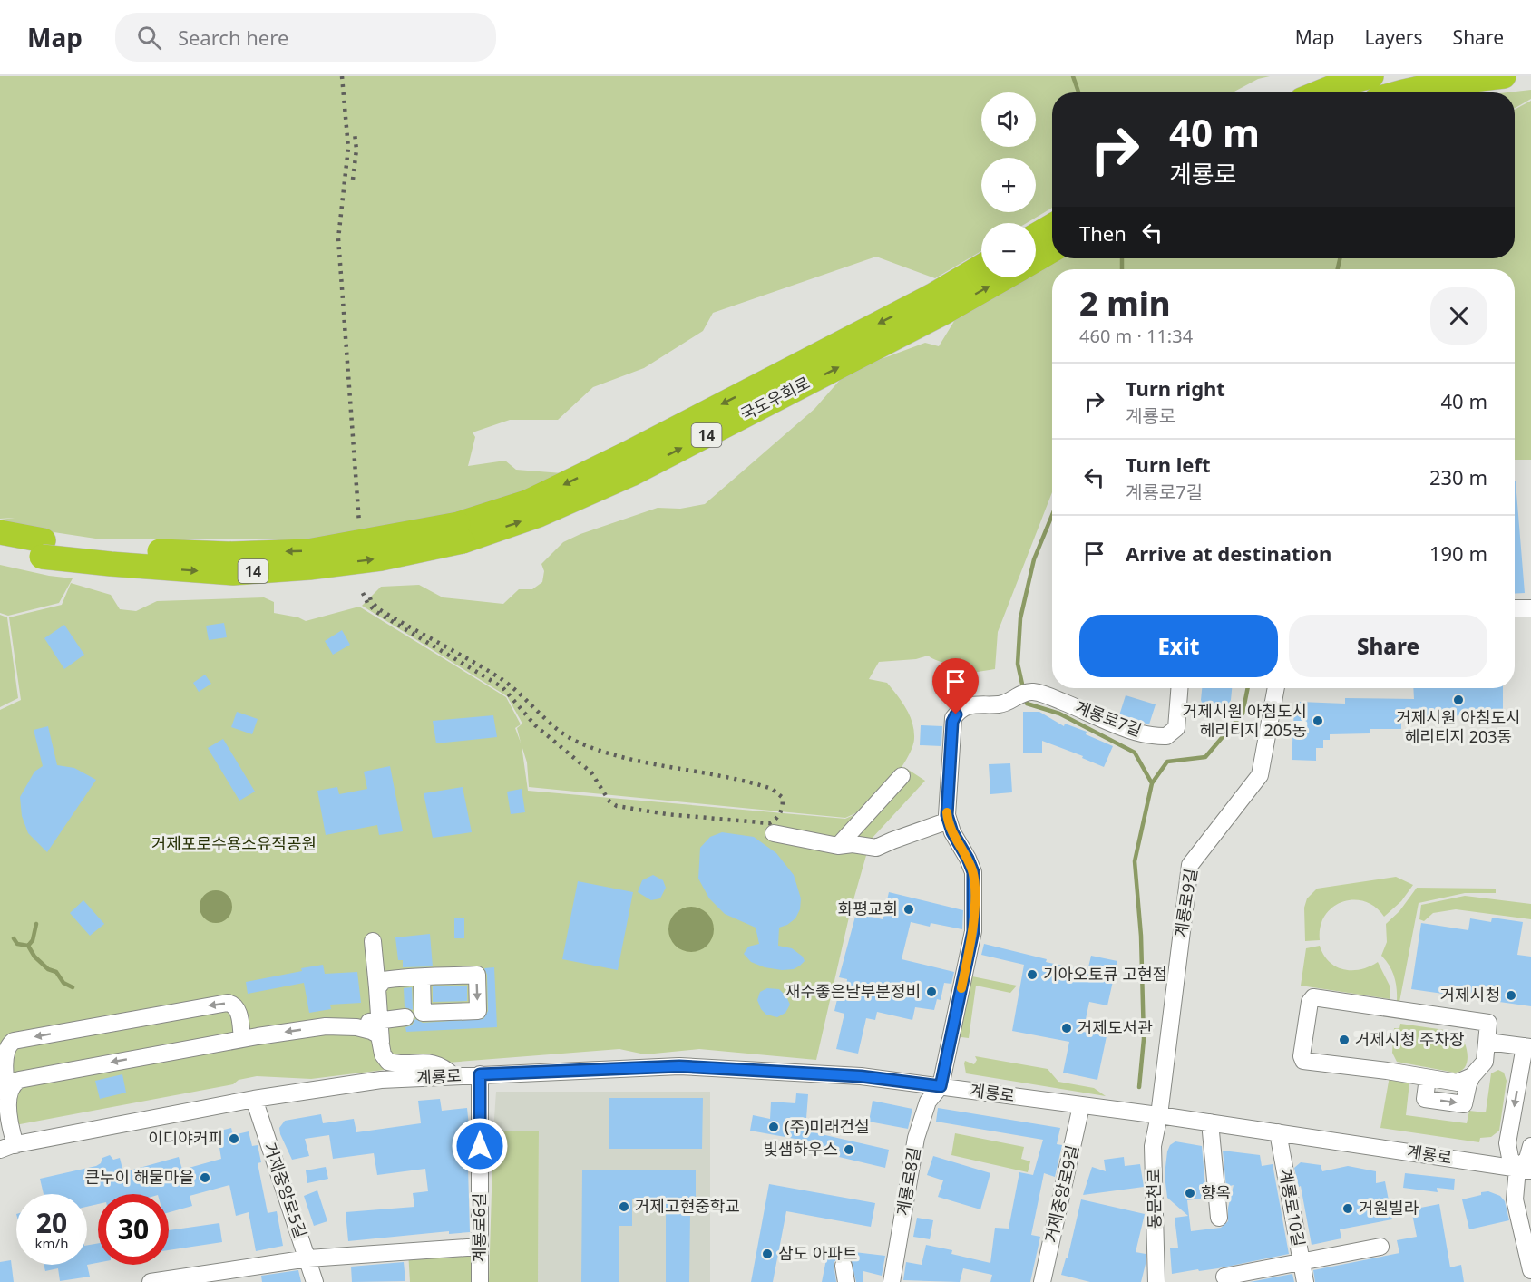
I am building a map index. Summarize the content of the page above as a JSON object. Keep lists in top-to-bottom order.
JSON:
{
  "streets": {
    "highway": ["국도우회로", "14"],
    "street": [
      "계룡로7길",
      "계룡로9길",
      "계룡로",
      "계룡로8길",
      "거제중앙로5길",
      "거제중앙로9길",
      "동문천로",
      "계룡로10길",
      "계룡로6길"
    ]
  },
  "crossings": [
    ["국도우회로", "14"],
    ["계룡로7길", "계룡로"],
    ["계룡로7길", "계룡로8길"],
    ["계룡로9길", "계룡로"],
    ["계룡로9길", "동문천로"],
    ["계룡로", "계룡로8길"],
    ["계룡로", "거제중앙로5길"],
    ["계룡로", "거제중앙로9길"],
    ["계룡로", "동문천로"],
    ["계룡로", "계룡로10길"],
    ["계룡로", "계룡로6길"]
  ],
  "parks": ["거제포로수용소유적공원"],
  "places": [
    "거제시원 아침도시 헤리티지 203동",
    "거제시원 아침도시 헤리티지 205동",
    "화평교회",
    "기아오토큐 고현점",
    "재수좋은날부분정비",
    "거제시청",
    "거제도서관",
    "거제시청 주차장",
    "(주)미래건설",
    "이디야커피",
    "빛샘하우스",
    "큰누이 해물마을",
    "향옥",
    "거제고현중학교",
    "거원빌라",
    "삼도 아파트"
  ],
  "page": {
    "header": "Map",
    "search": "Search here",
    "nav": ["Map", "Layers", "Share"],
    "map_buttons": ["+", "−"],
    "turn": ["40 m", "계룡로"],
    "then": "Then",
    "heading": ["2 min", "460 m · 11:34"],
    "list": [
      {
        "name": "Turn right",
        "note": "계룡로",
        "value": "40 m"
      },
      {
        "name": "Turn left",
        "note": "계룡로7길",
        "value": "230 m"
      },
      {
        "name": "Arrive at destination",
        "value": "190 m"
      }
    ],
    "buttons": ["Exit", "Share"],
    "speed": "20 km/h",
    "limit": "30"
  }
}
